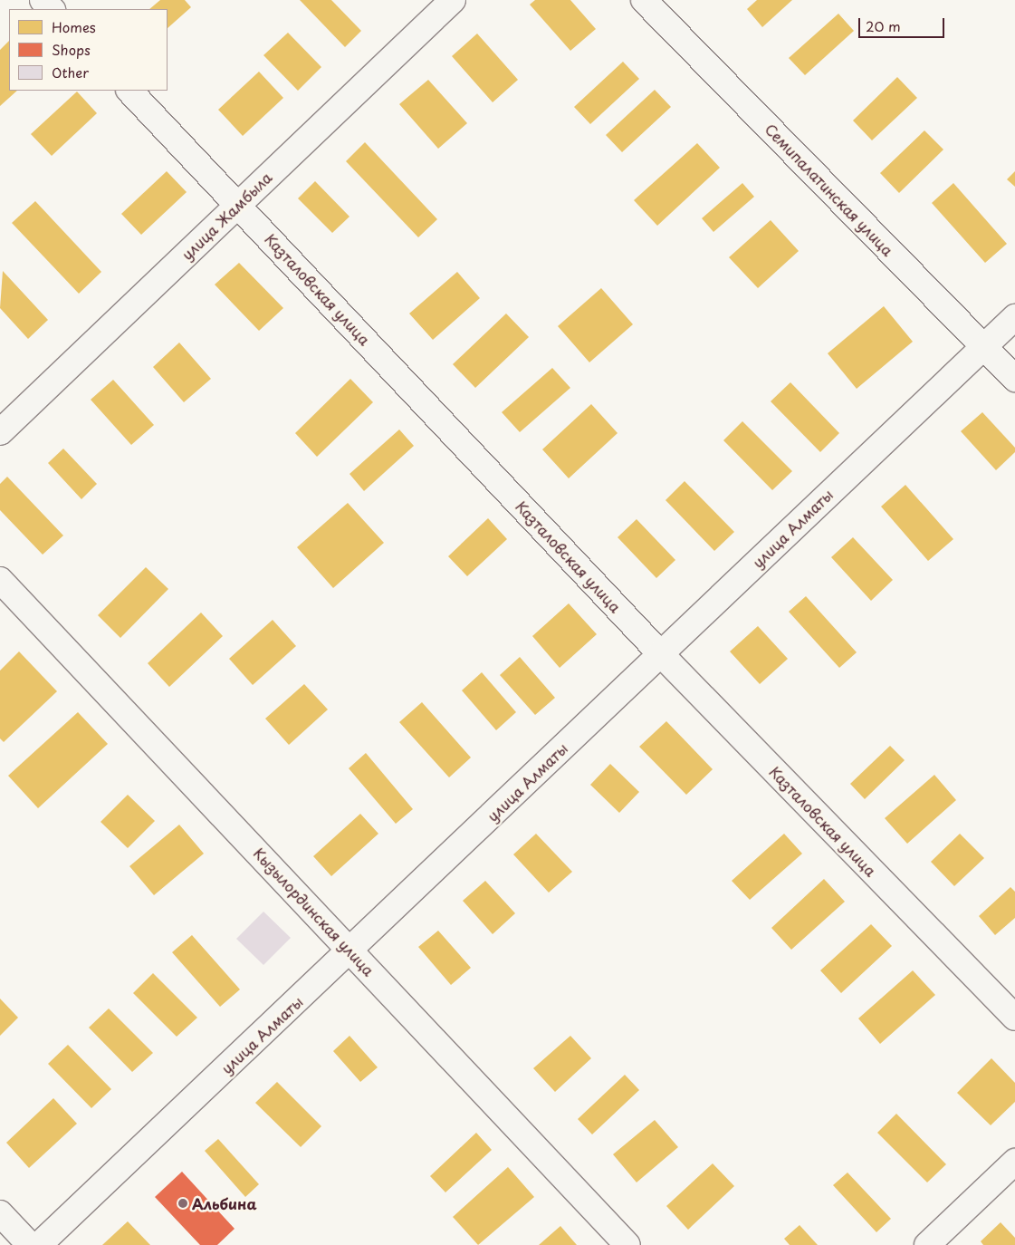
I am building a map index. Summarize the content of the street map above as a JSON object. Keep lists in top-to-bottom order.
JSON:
{
  "streets": {
    "street": [
      "Семипалатинская улица",
      "улица Жамбыла",
      "Казталовская улица",
      "улица Алматы",
      "Кызылординская улица"
    ]
  },
  "crossings": [
    ["Семипалатинская улица", "улица Алматы"],
    ["улица Жамбыла", "Казталовская улица"],
    ["Казталовская улица", "улица Алматы"],
    ["улица Алматы", "Кызылординская улица"]
  ],
  "places": ["Альбина"],
  "legend": ["Homes", "Shops", "Other"],
  "scale_bar": "20 m"
}
